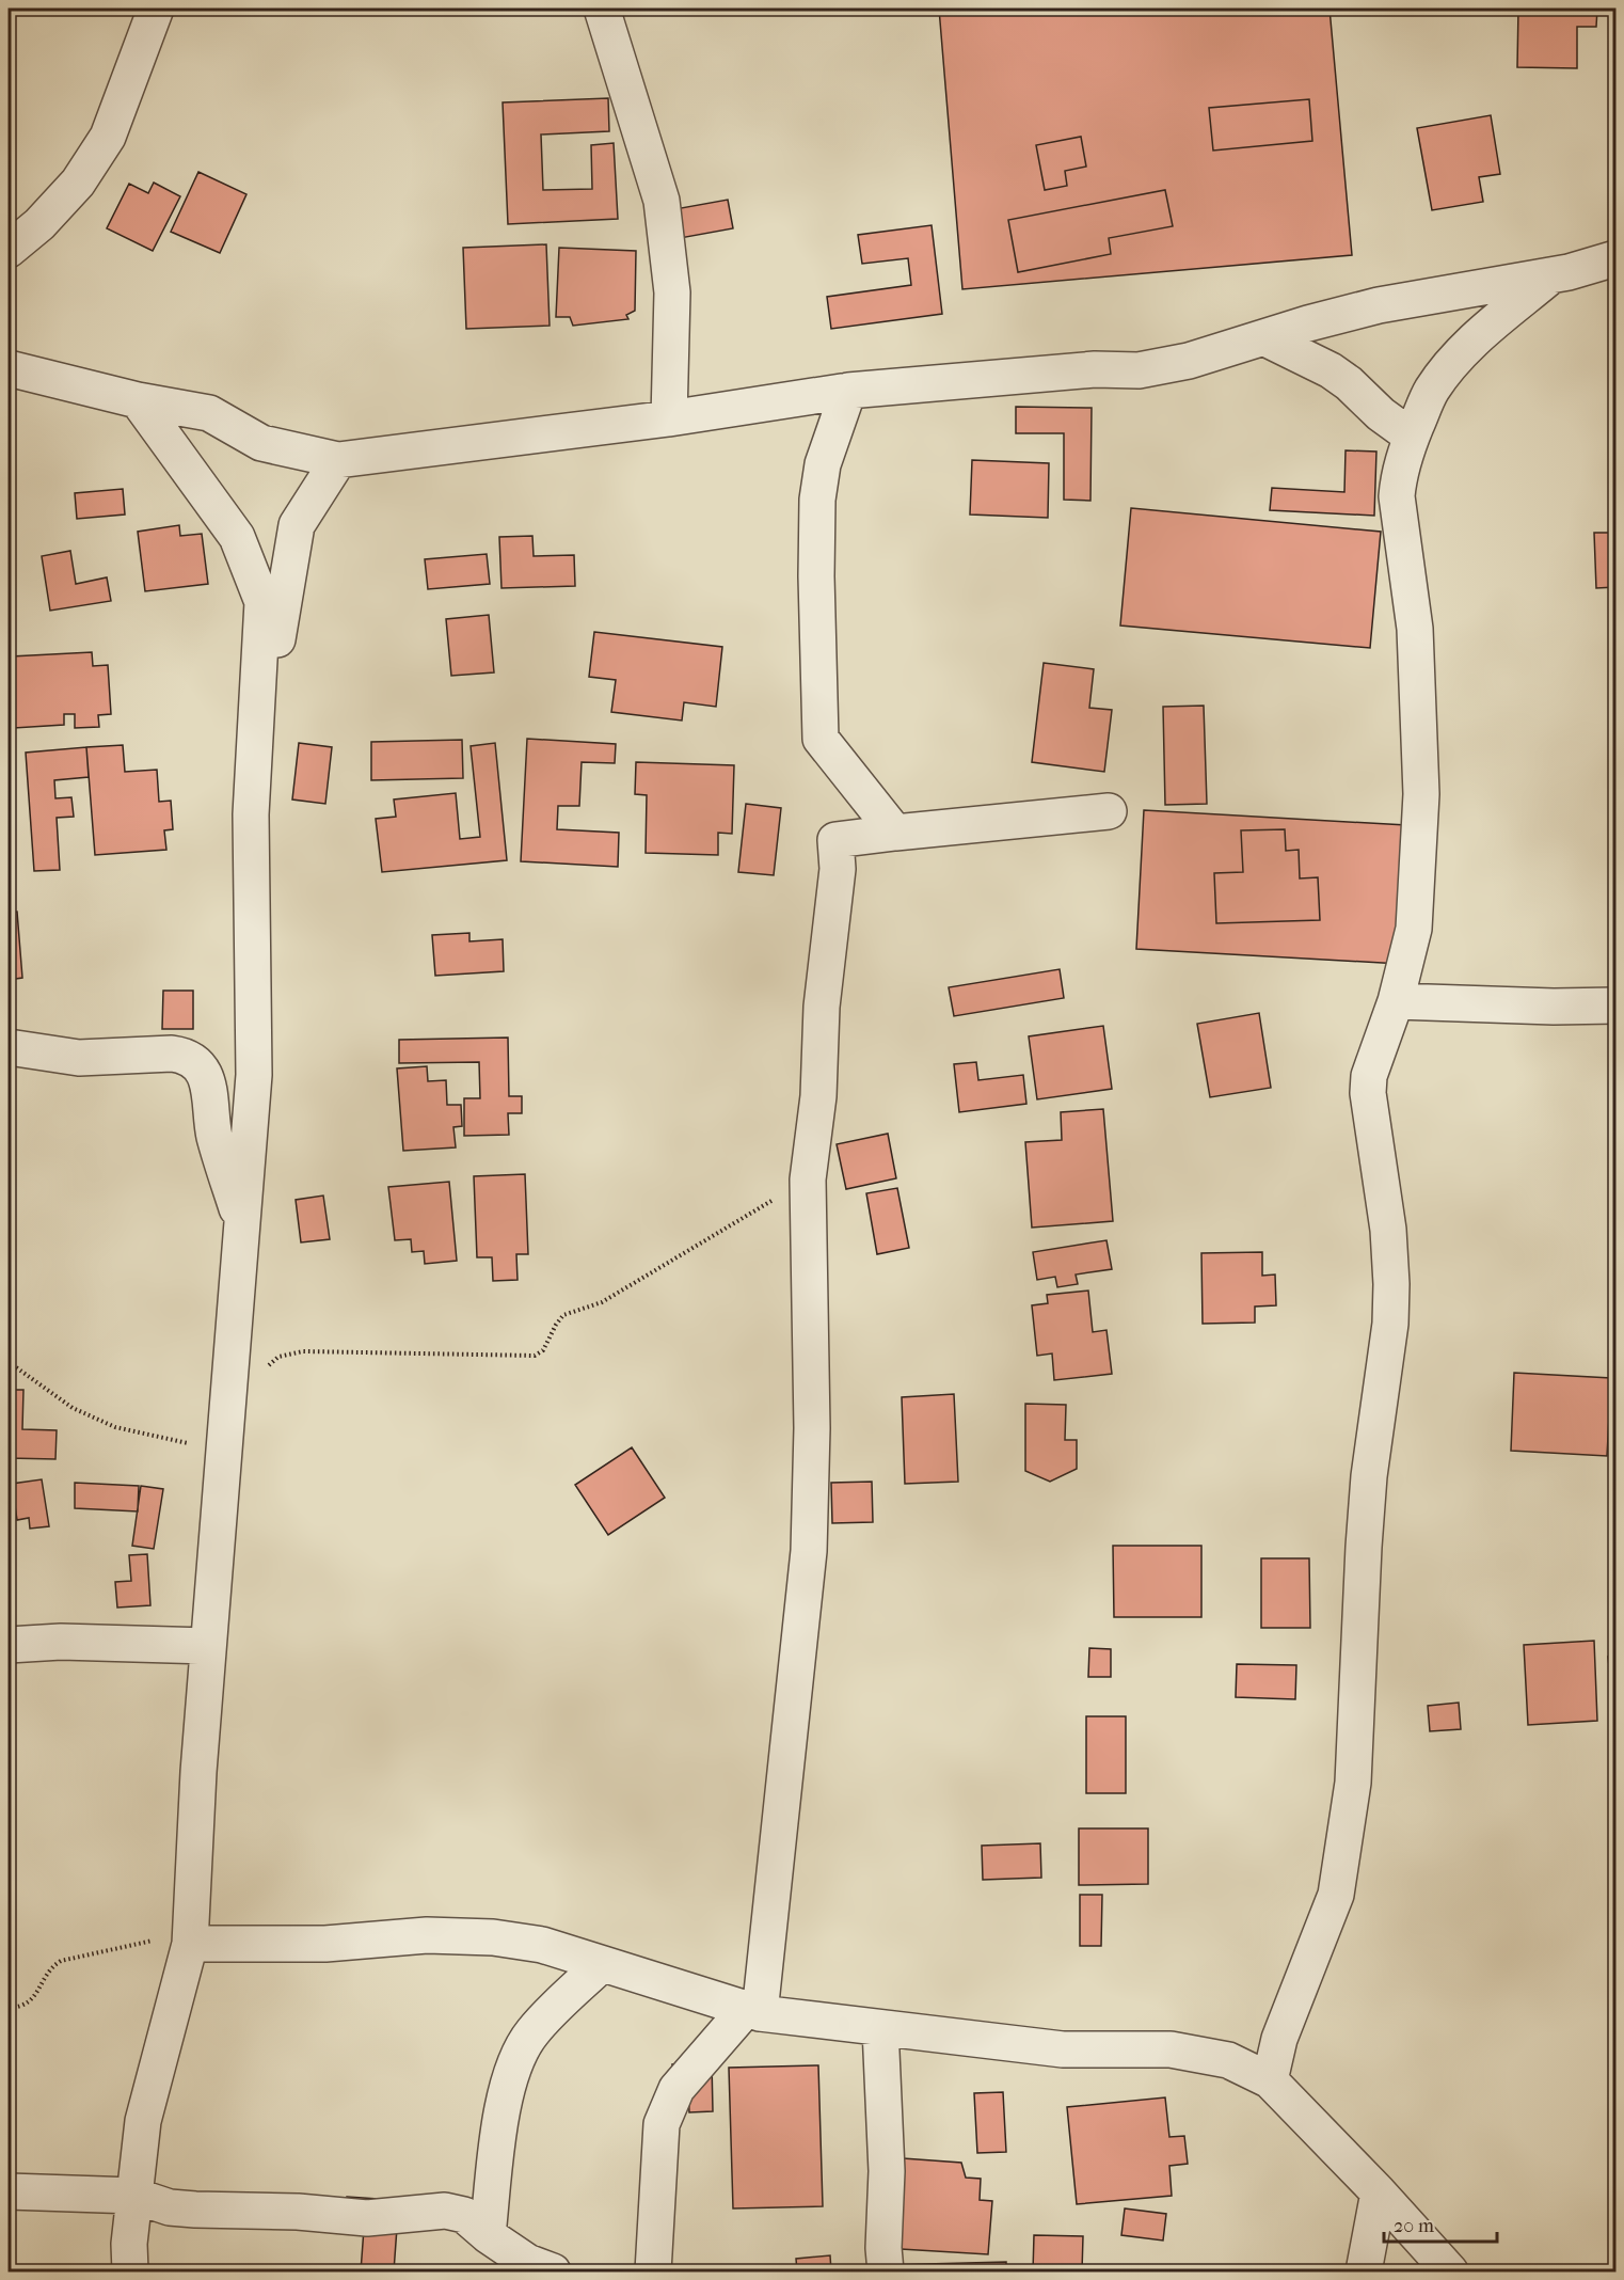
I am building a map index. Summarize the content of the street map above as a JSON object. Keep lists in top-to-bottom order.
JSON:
{
  "scale_bar": "20 m"
}
